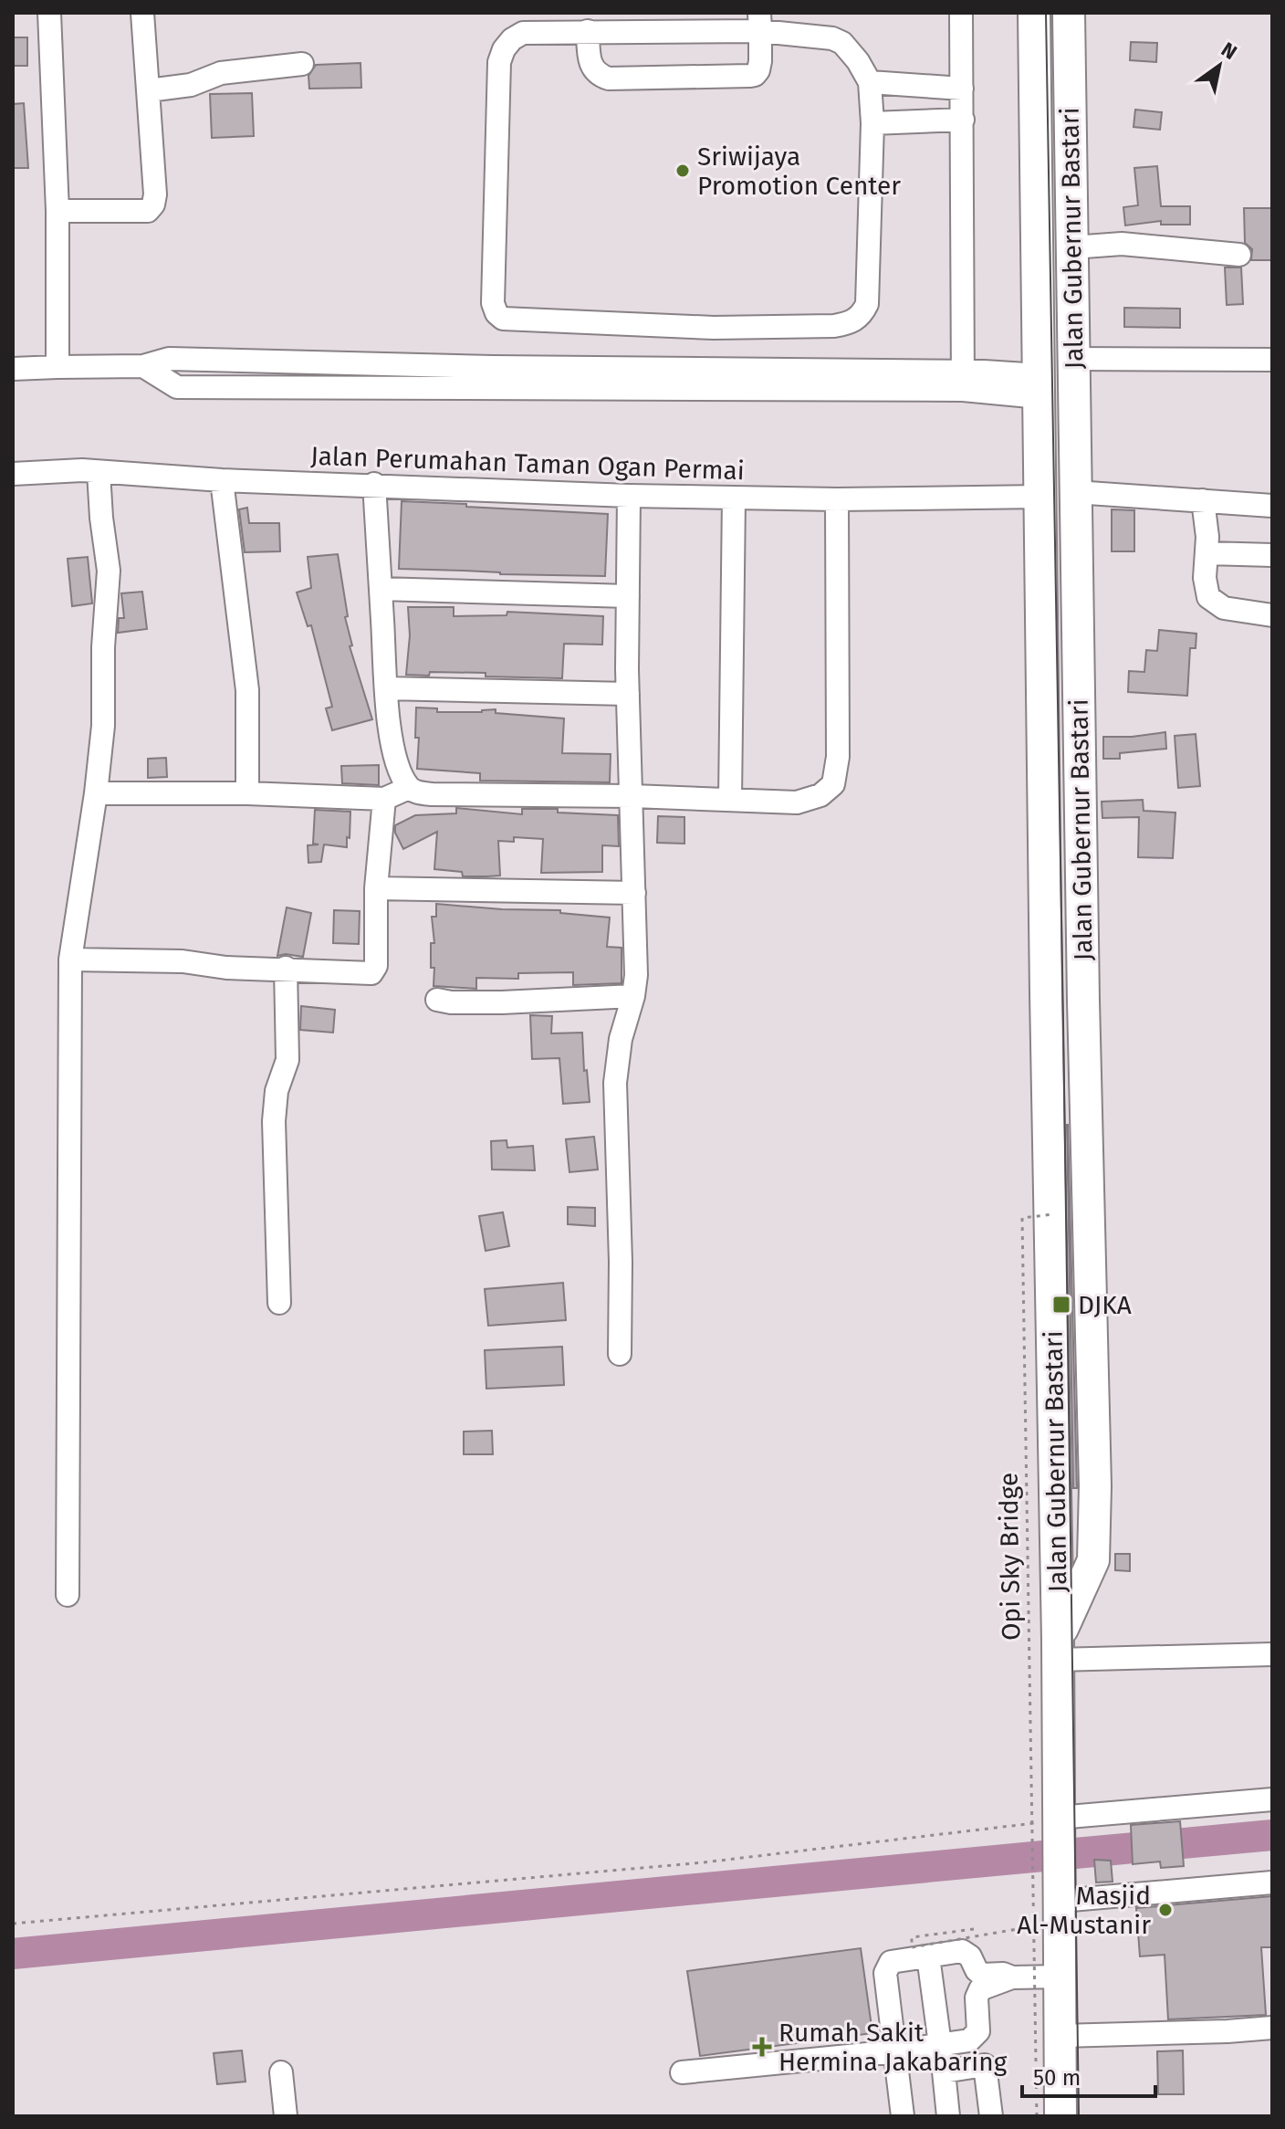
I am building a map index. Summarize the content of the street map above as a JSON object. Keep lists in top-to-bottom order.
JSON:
{
  "streets": {
    "highway": ["Jalan Gubernur Bastari"],
    "street": ["Jalan Perumahan Taman Ogan Permai"],
    "path": ["Opi Sky Bridge"]
  },
  "crossings": [
    ["Jalan Gubernur Bastari", "Jalan Perumahan Taman Ogan Permai"]
  ],
  "places": {
    "other": ["Sriwijaya Promotion Center", "Masjid Al-Mustanir"],
    "transit": ["DJKA"],
    "health": ["Rumah Sakit Hermina Jakabaring"]
  },
  "scale_bar": "50 m",
  "north": "top right"
}
